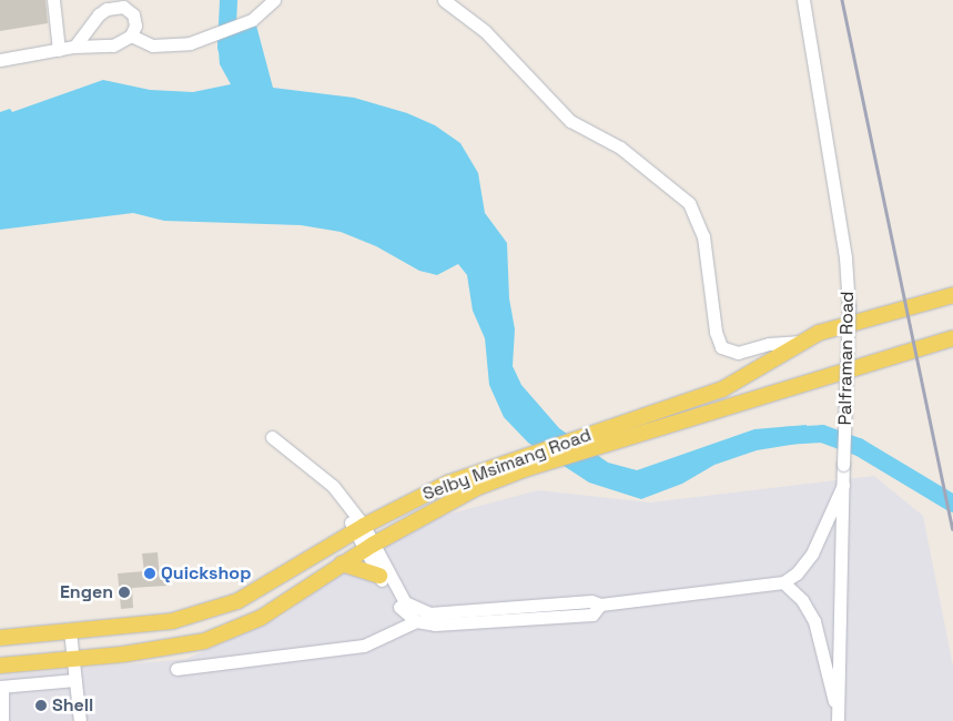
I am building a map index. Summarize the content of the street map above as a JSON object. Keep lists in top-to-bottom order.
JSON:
{
  "streets": {
    "main road": ["Selby Msimang Road"],
    "lane": ["Palframan Road"]
  },
  "places": ["Quickshop", "Engen", "Shell"]
}
